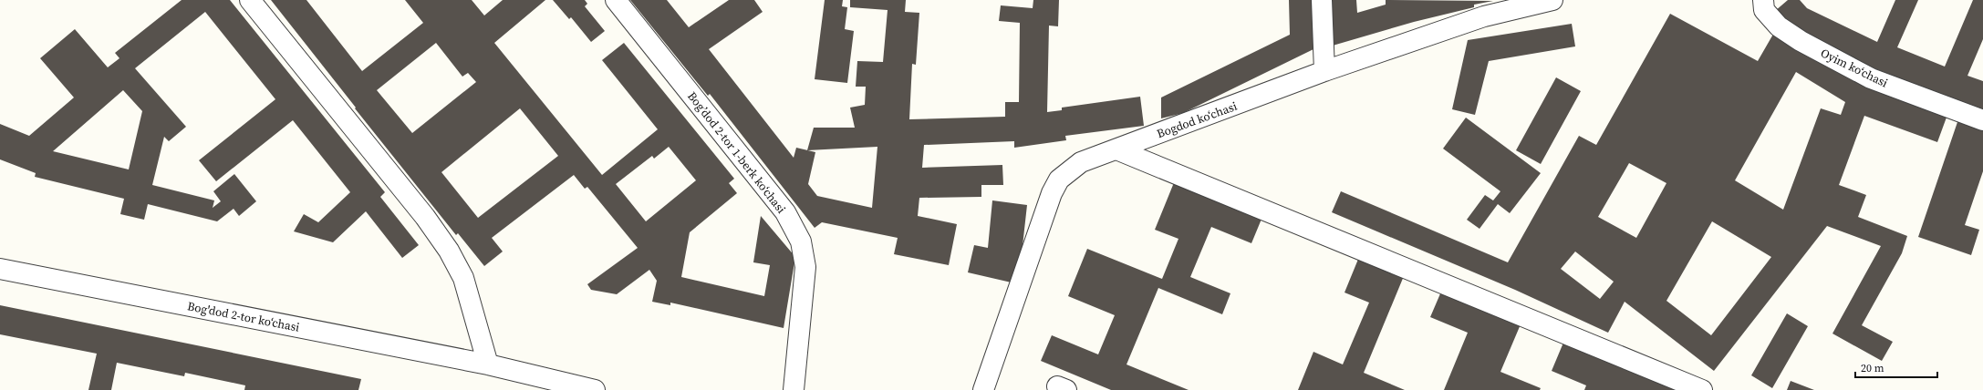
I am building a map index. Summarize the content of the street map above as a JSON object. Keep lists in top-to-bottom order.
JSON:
{
  "streets": {
    "street": [
      "Oyim koʻchasi",
      "Bogdod koʻchasi",
      "Bogʼdod 2-tor 1-berk koʻchasi",
      "Bog'dod 2-tor koʻchasi"
    ]
  },
  "scale_bar": "20 m"
}
